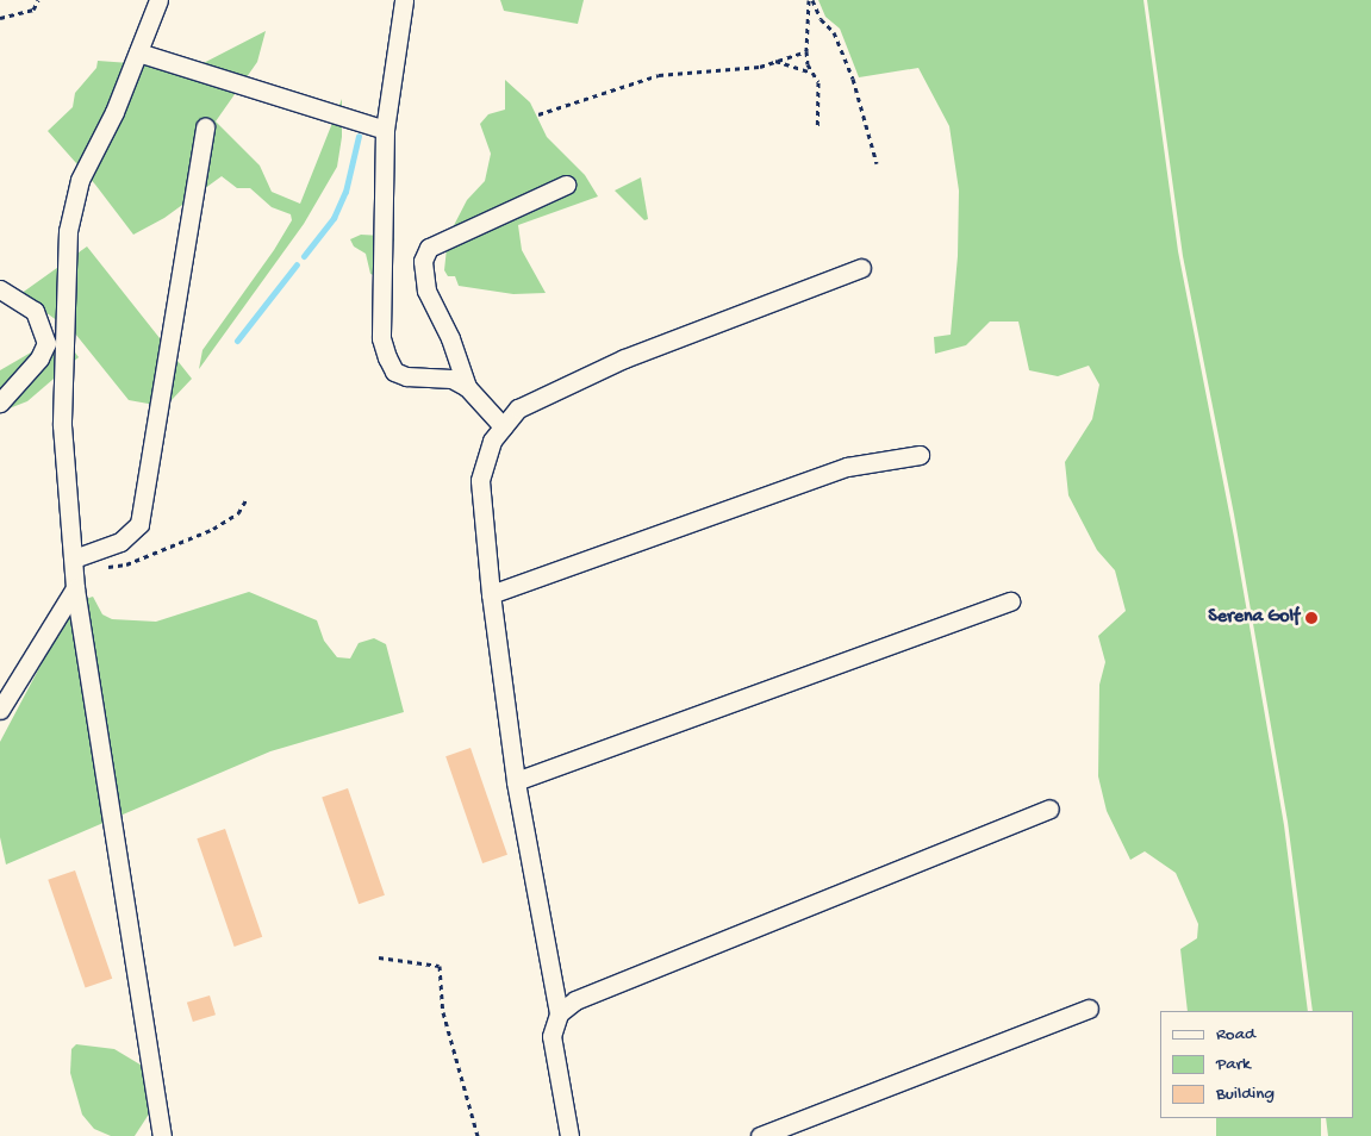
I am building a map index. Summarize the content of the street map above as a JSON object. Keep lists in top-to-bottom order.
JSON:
{
  "places": ["Serena Golf"],
  "legend": ["Road", "Park", "Building"]
}
